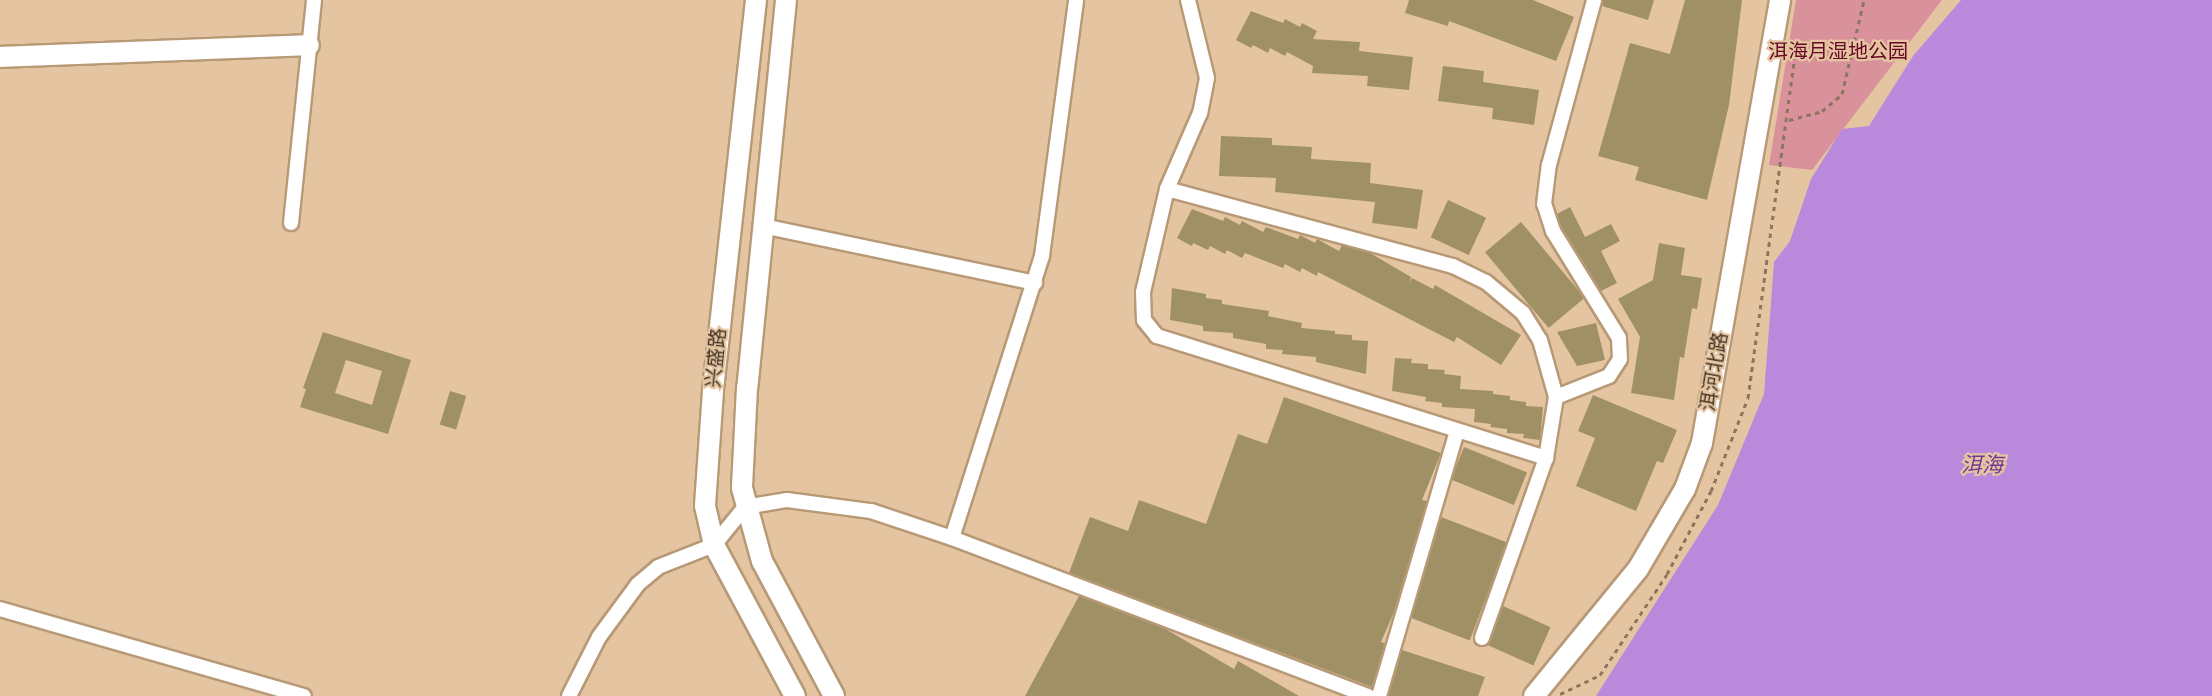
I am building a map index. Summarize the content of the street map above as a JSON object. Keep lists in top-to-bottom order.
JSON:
{
  "streets": {
    "street": ["兴盛路", "洱河北路"]
  },
  "water": ["洱海"],
  "parks": ["洱海月湿地公园"]
}
